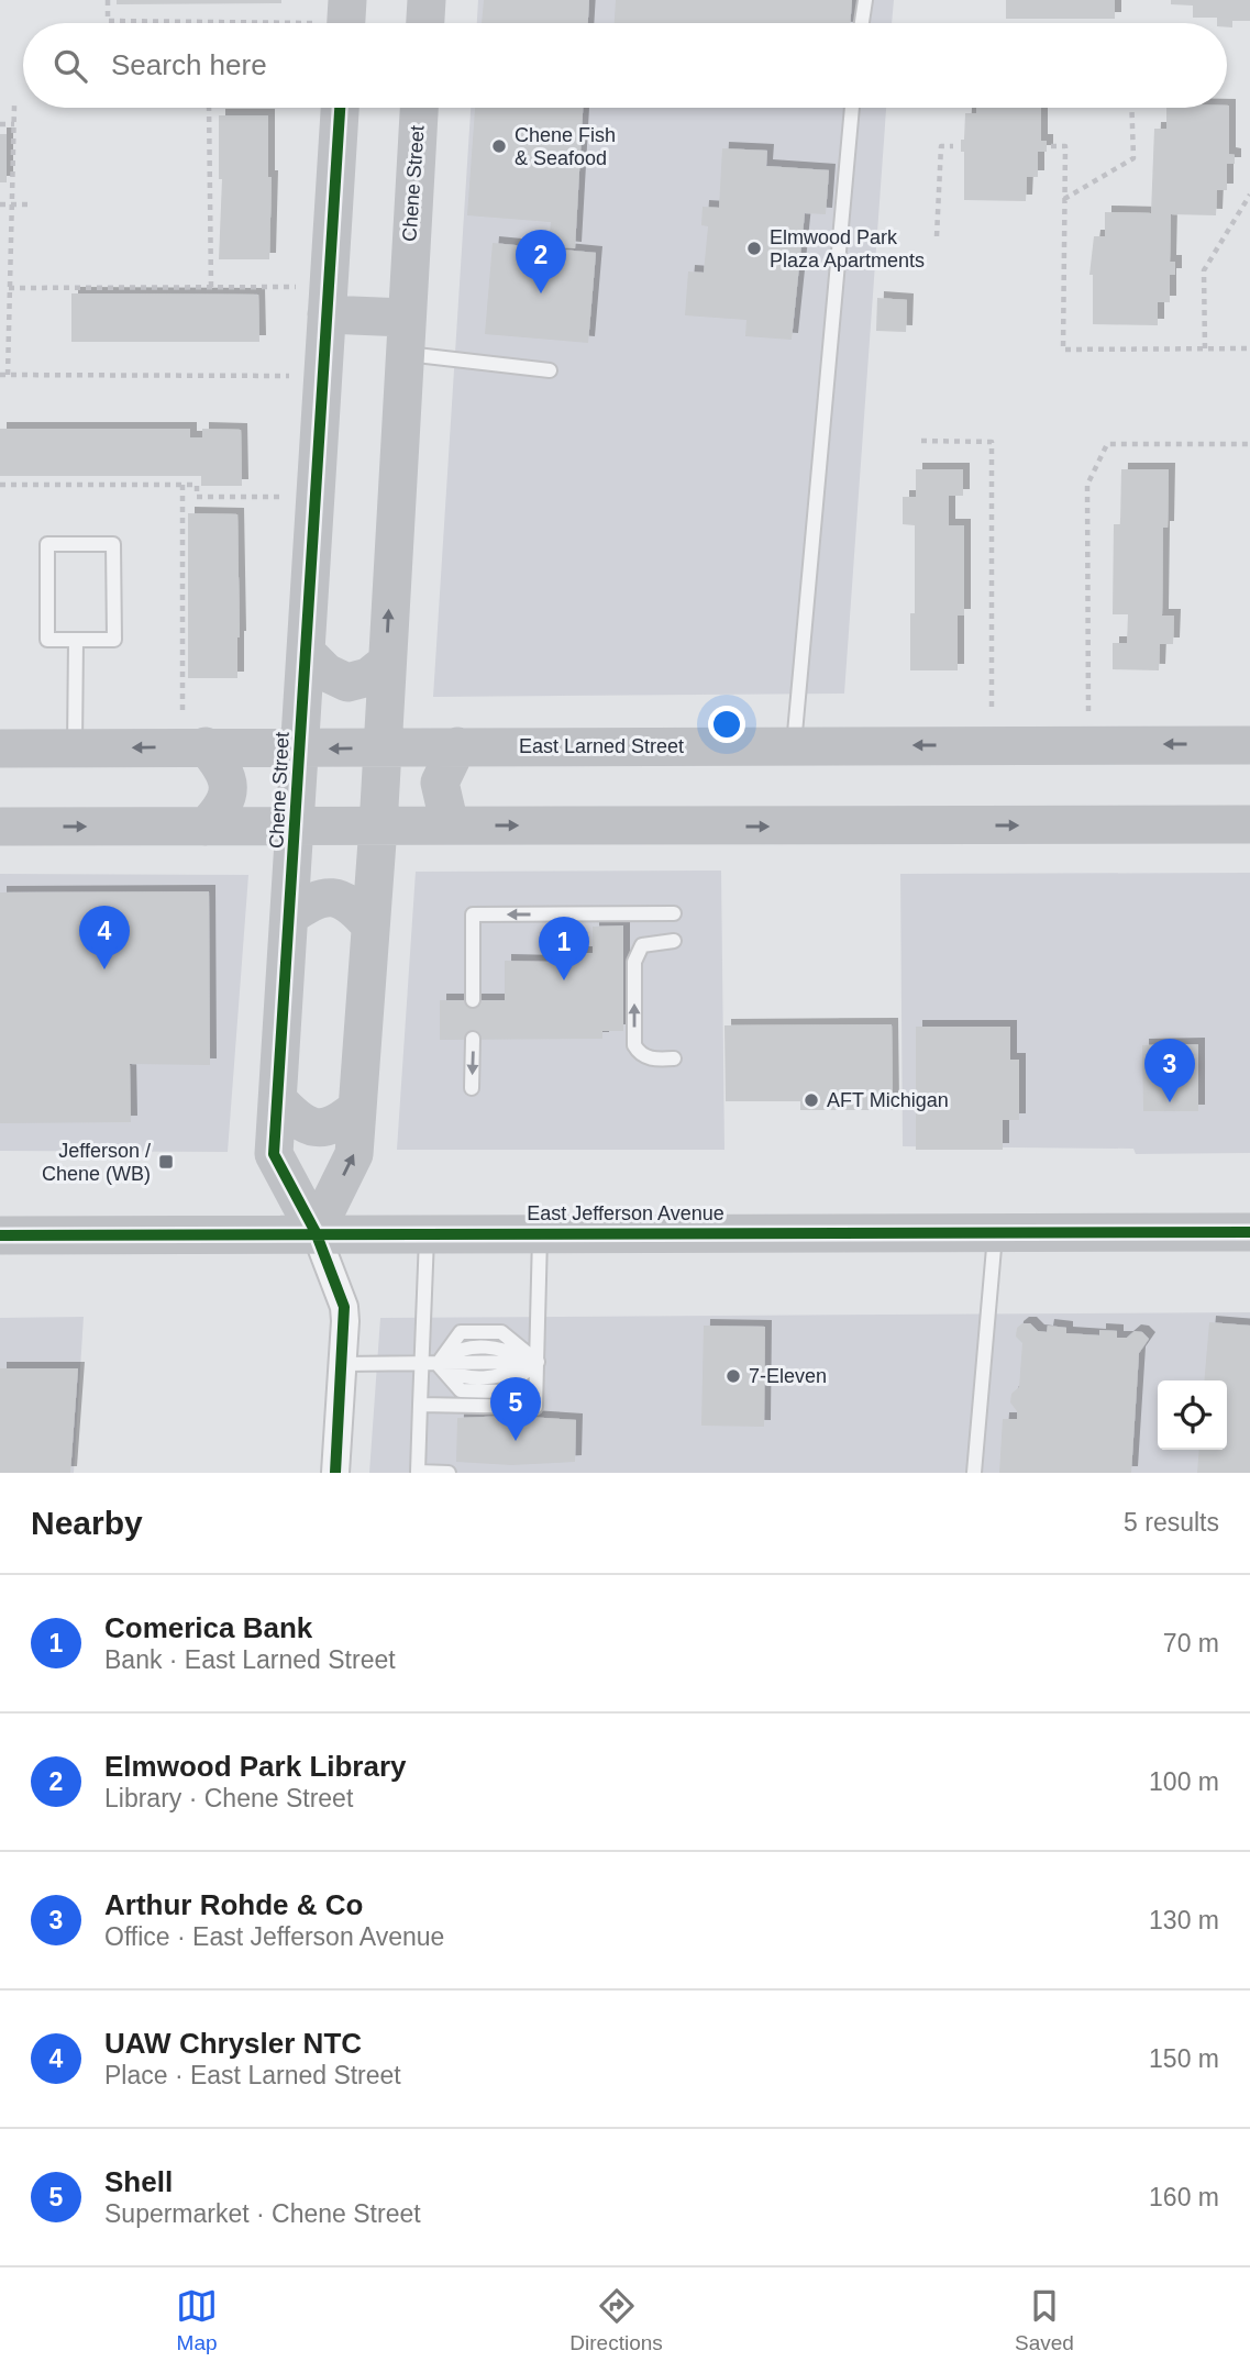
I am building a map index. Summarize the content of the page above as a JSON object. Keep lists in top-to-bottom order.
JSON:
{
  "streets": {
    "street": ["Chene Street", "East Larned Street", "East Jefferson Avenue"]
  },
  "crossings": [
    ["Chene Street", "East Larned Street"],
    ["Chene Street", "East Jefferson Avenue"]
  ],
  "places": {
    "other": [
      "Chene Fish & Seafood",
      "Elmwood Park Plaza Apartments",
      "AFT Michigan",
      "7-Eleven"
    ],
    "transit": ["Jefferson / Chene (WB)"]
  },
  "page": {
    "search": "Search here",
    "pins": [
      "2",
      "4",
      "1",
      "3",
      "5"
    ],
    "heading": ["Nearby", "5 results"],
    "list": [
      {
        "mark": "1",
        "name": "Comerica Bank",
        "note": "Bank · East Larned Street",
        "value": "70 m"
      },
      {
        "mark": "2",
        "name": "Elmwood Park Library",
        "note": "Library · Chene Street",
        "value": "100 m"
      },
      {
        "mark": "3",
        "name": "Arthur Rohde & Co",
        "note": "Office · East Jefferson Avenue",
        "value": "130 m"
      },
      {
        "mark": "4",
        "name": "UAW Chrysler NTC",
        "note": "Place · East Larned Street",
        "value": "150 m"
      },
      {
        "mark": "5",
        "name": "Shell",
        "note": "Supermarket · Chene Street",
        "value": "160 m"
      }
    ],
    "nav": ["Map", "Directions", "Saved"]
  }
}
